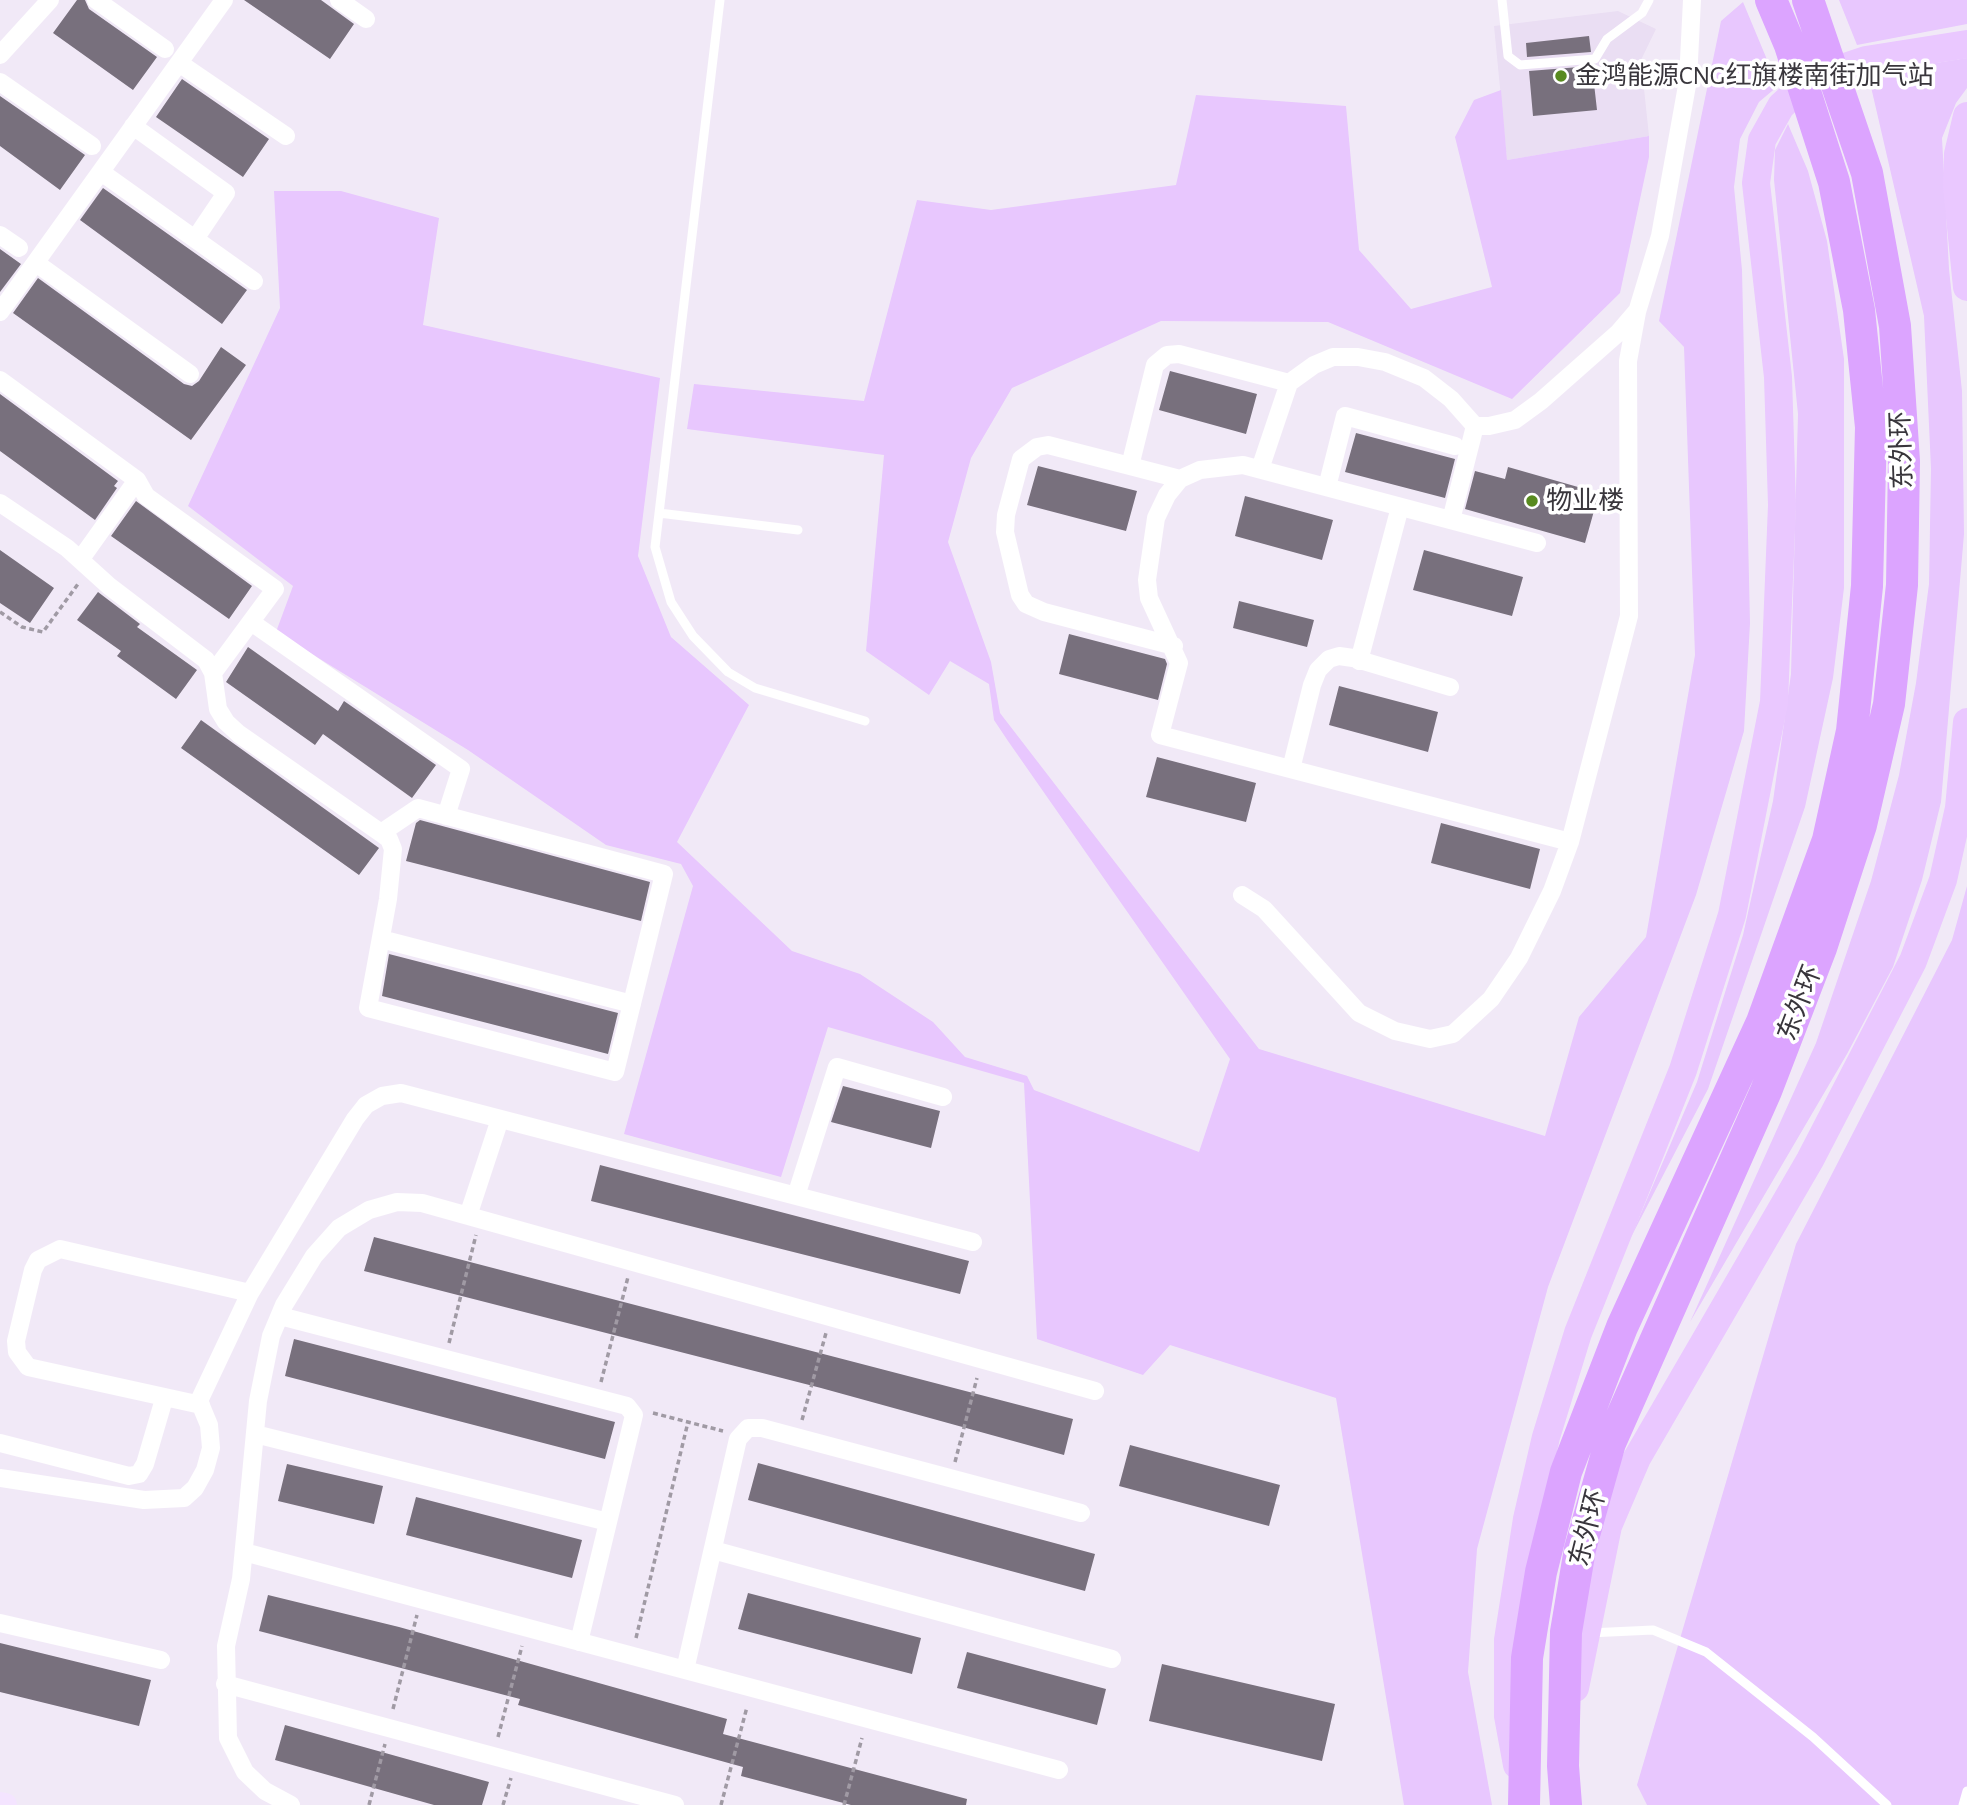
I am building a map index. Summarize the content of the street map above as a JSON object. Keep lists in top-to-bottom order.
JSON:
{
  "streets": {
    "highway": ["东外环"]
  },
  "places": ["金鸿能源CNG红旗楼南街加气站", "物业楼"]
}
